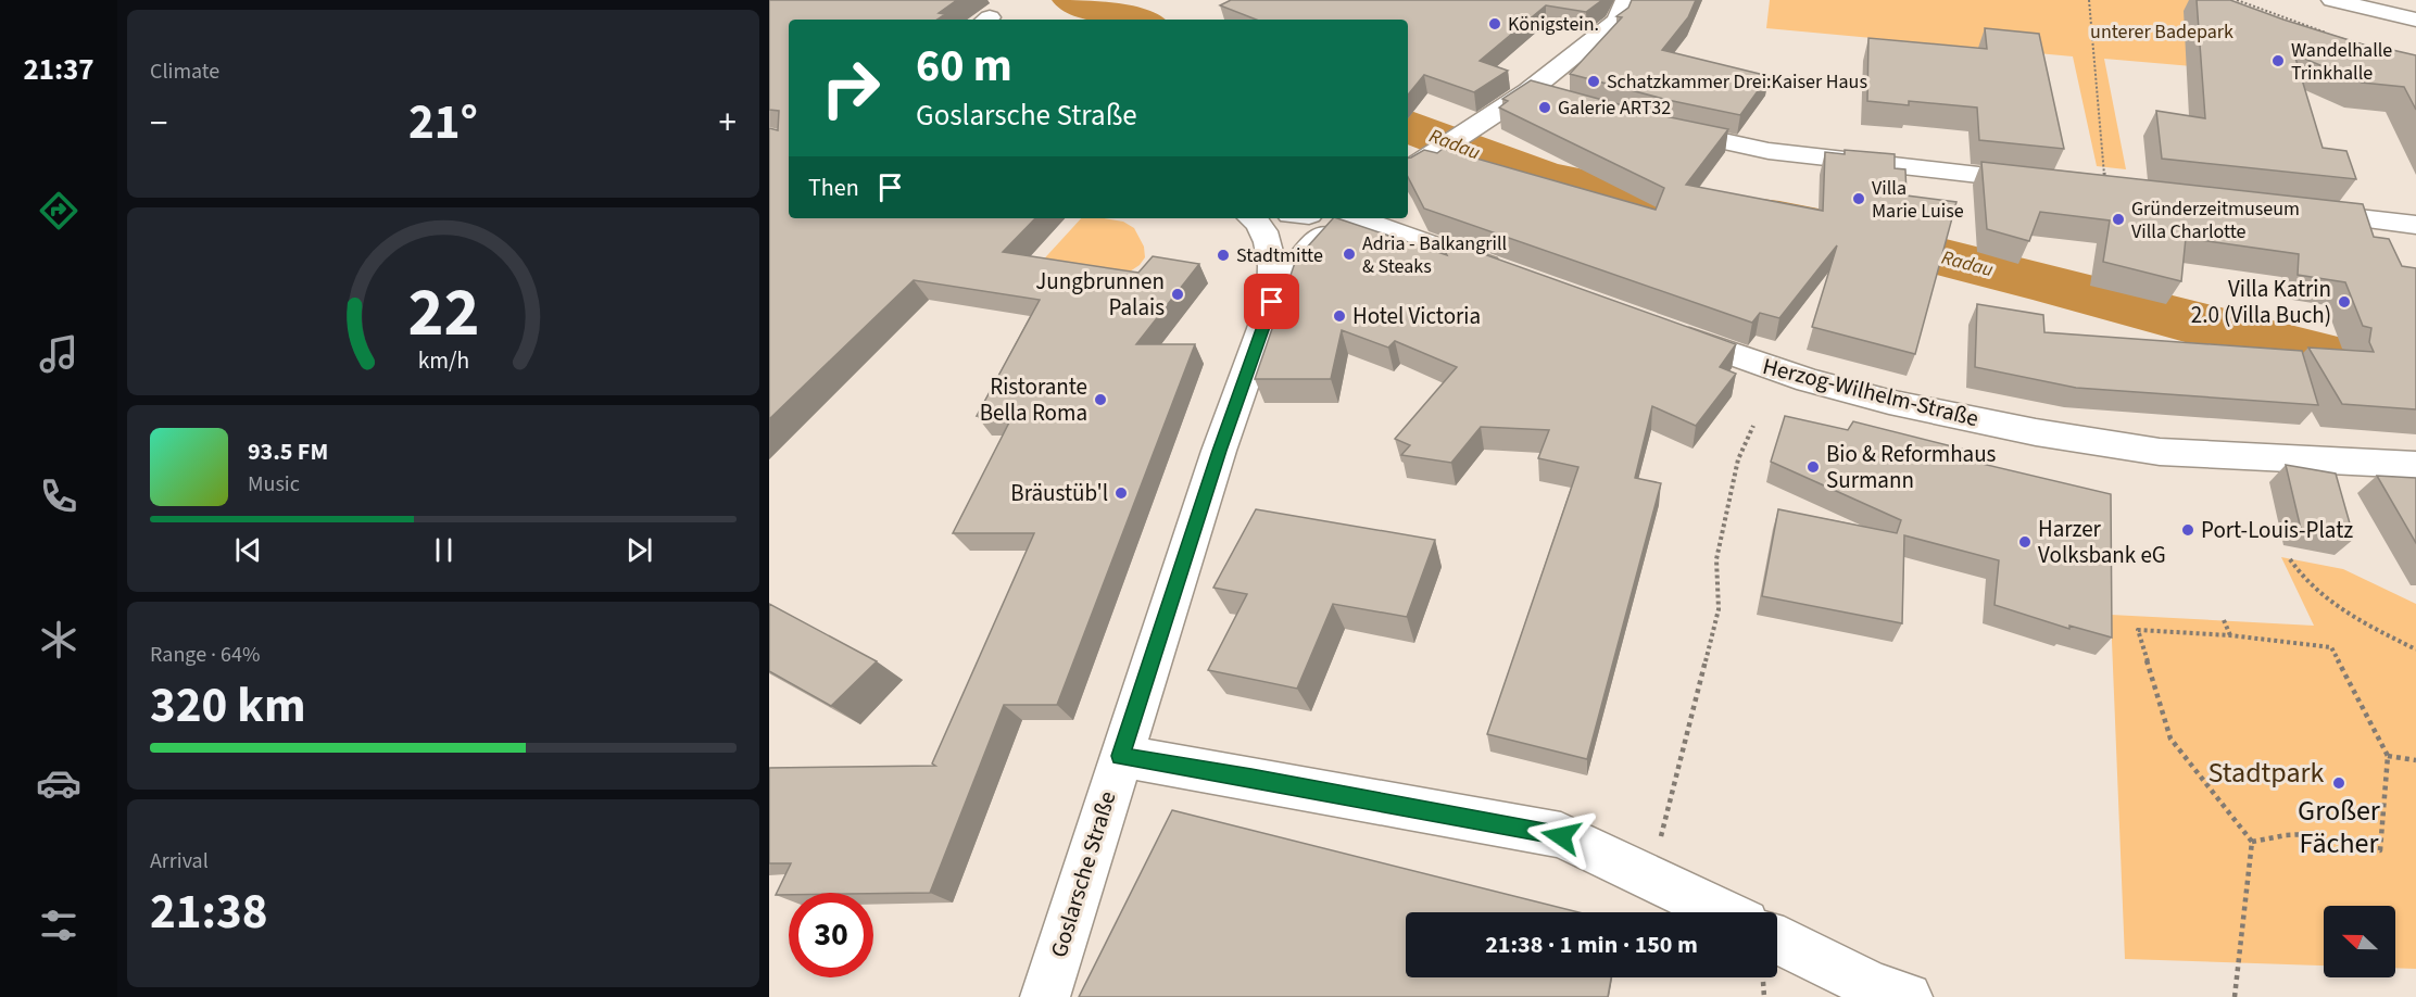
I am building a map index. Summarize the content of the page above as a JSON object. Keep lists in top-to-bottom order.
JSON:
{
  "streets": {
    "street": ["Herzog-Wilhelm-Straße", "Goslarsche Straße"]
  },
  "water": ["Radau"],
  "parks": ["unterer Badepark", "Stadtpark"],
  "places": [
    "Königstein.",
    "Wandelhalle Trinkhalle",
    "Schatzkammer Drei:Kaiser Haus",
    "Galerie ART32",
    "Villa Marie Luise",
    "Gründerzeitmuseum Villa Charlotte",
    "Adria - Balkangrill & Steaks",
    "Stadtmitte",
    "Jungbrunnen Palais",
    "Villa Katrin 2.0 (Villa Buch)",
    "Hotel Victoria",
    "Ristorante Bella Roma",
    "Bio & Reformhaus Surmann",
    "Bräustüb'l",
    "Port-Louis-Platz",
    "Harzer Volksbank eG",
    "Großer Fächer"
  ],
  "north": "left",
  "page": {
    "tabs": "21:37",
    "tile": [
      "Climate",
      ["Range · 64%", "320 km"],
      ["Arrival", "21:38"]
    ],
    "turn": ["60 m", "Goslarsche Straße"],
    "heat": ["−", "21°", "+"],
    "then": "Then",
    "song": ["93.5 FM", "Music"],
    "limit": "30",
    "trip": "21:38 · 1 min · 150 m",
    "gauge": ["22", "km/h"]
  }
}
